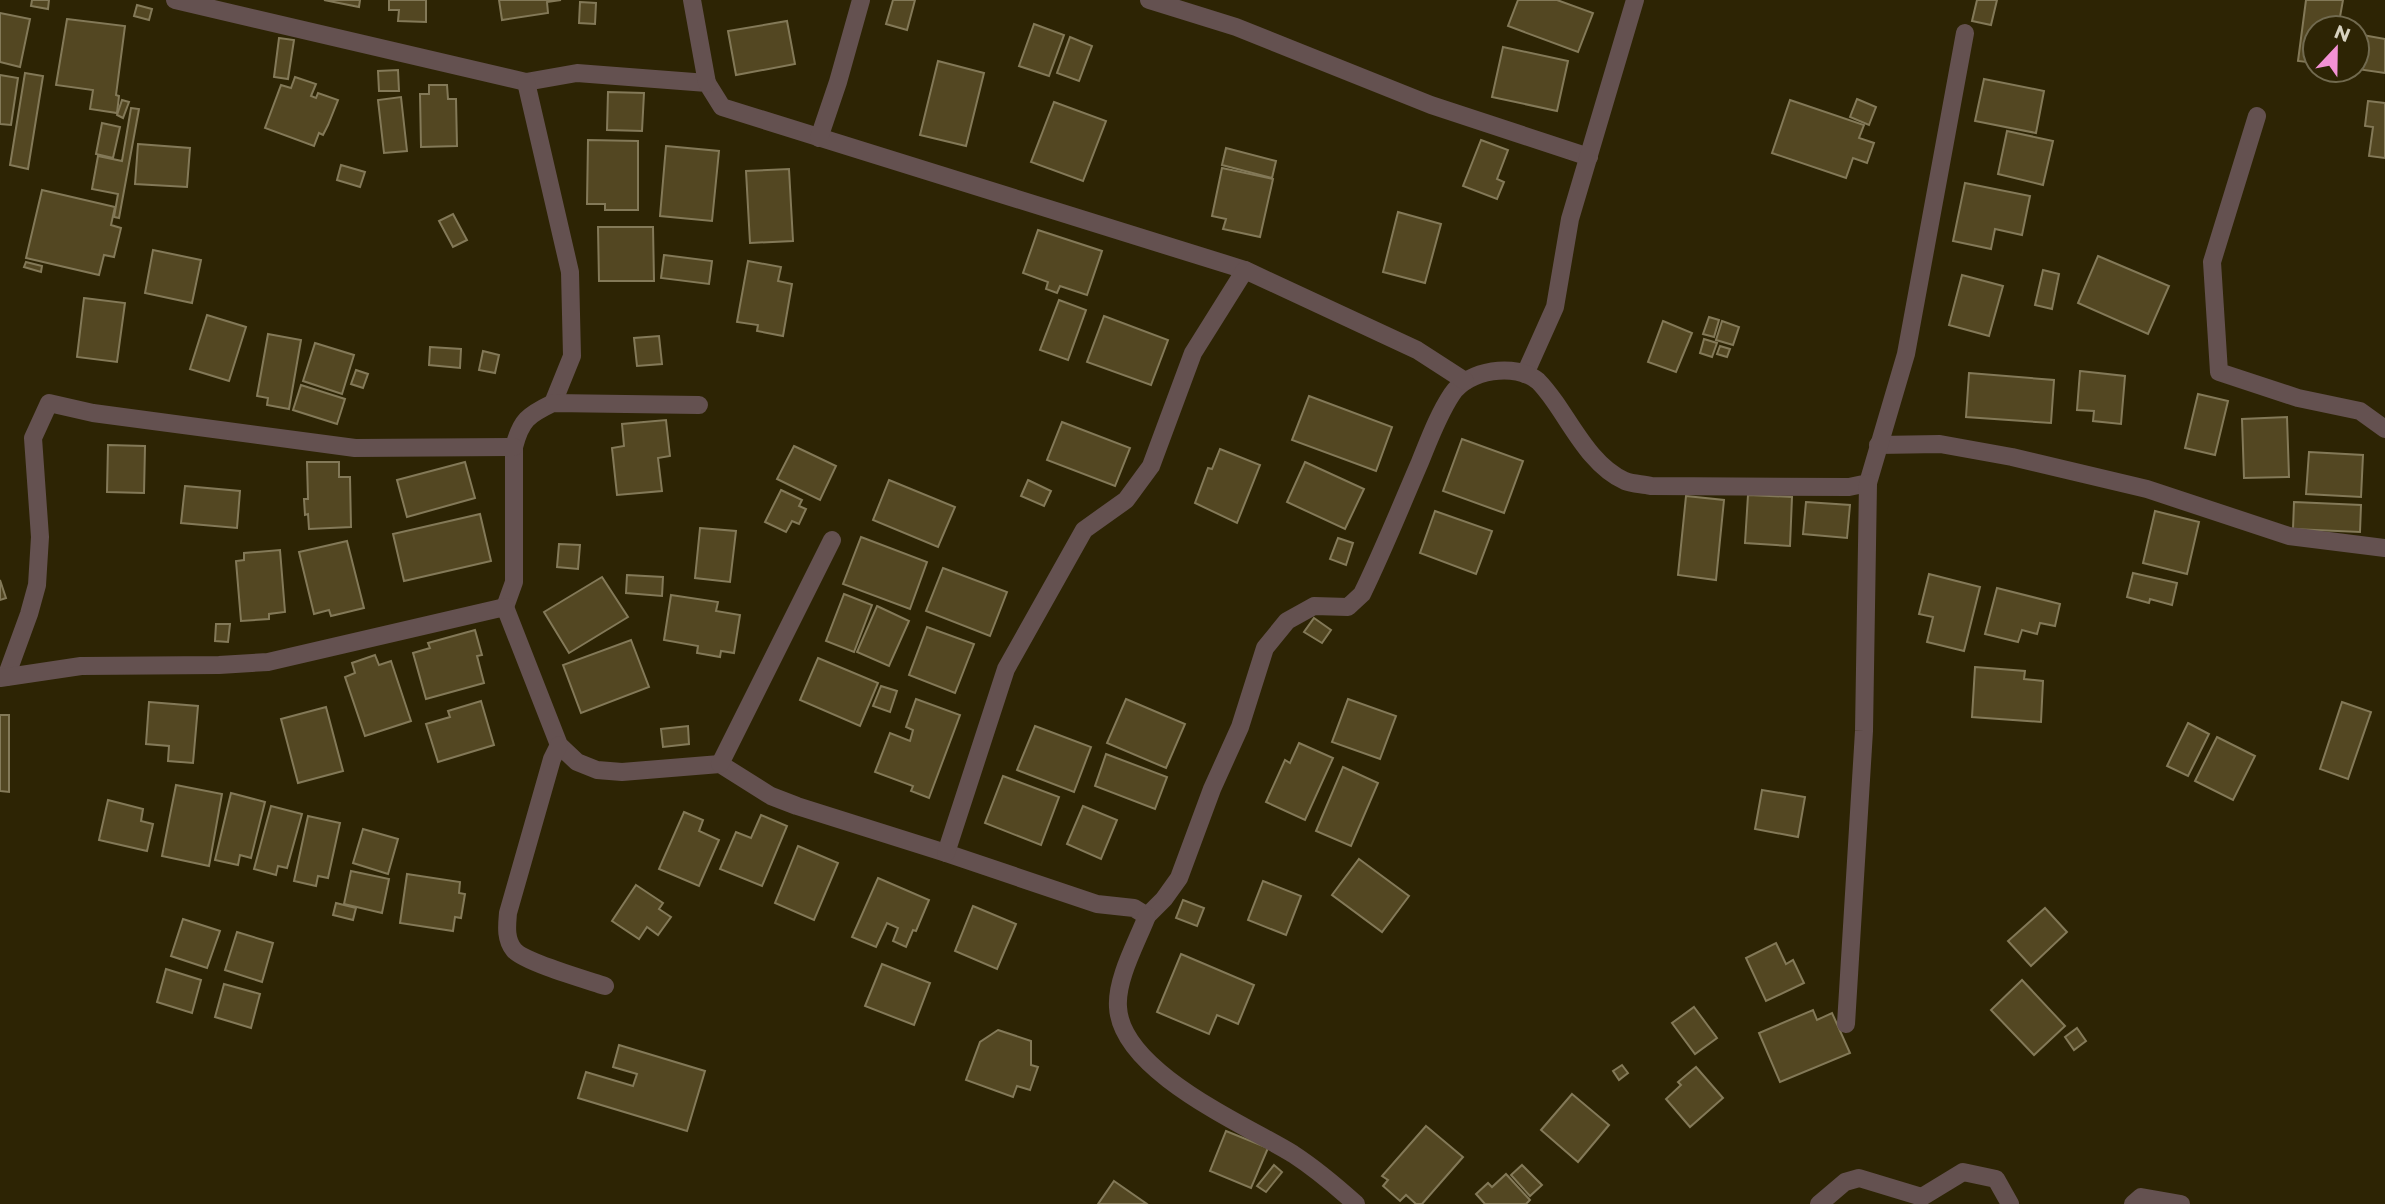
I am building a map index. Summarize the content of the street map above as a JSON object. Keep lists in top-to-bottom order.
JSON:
{
  "north": "top"
}
